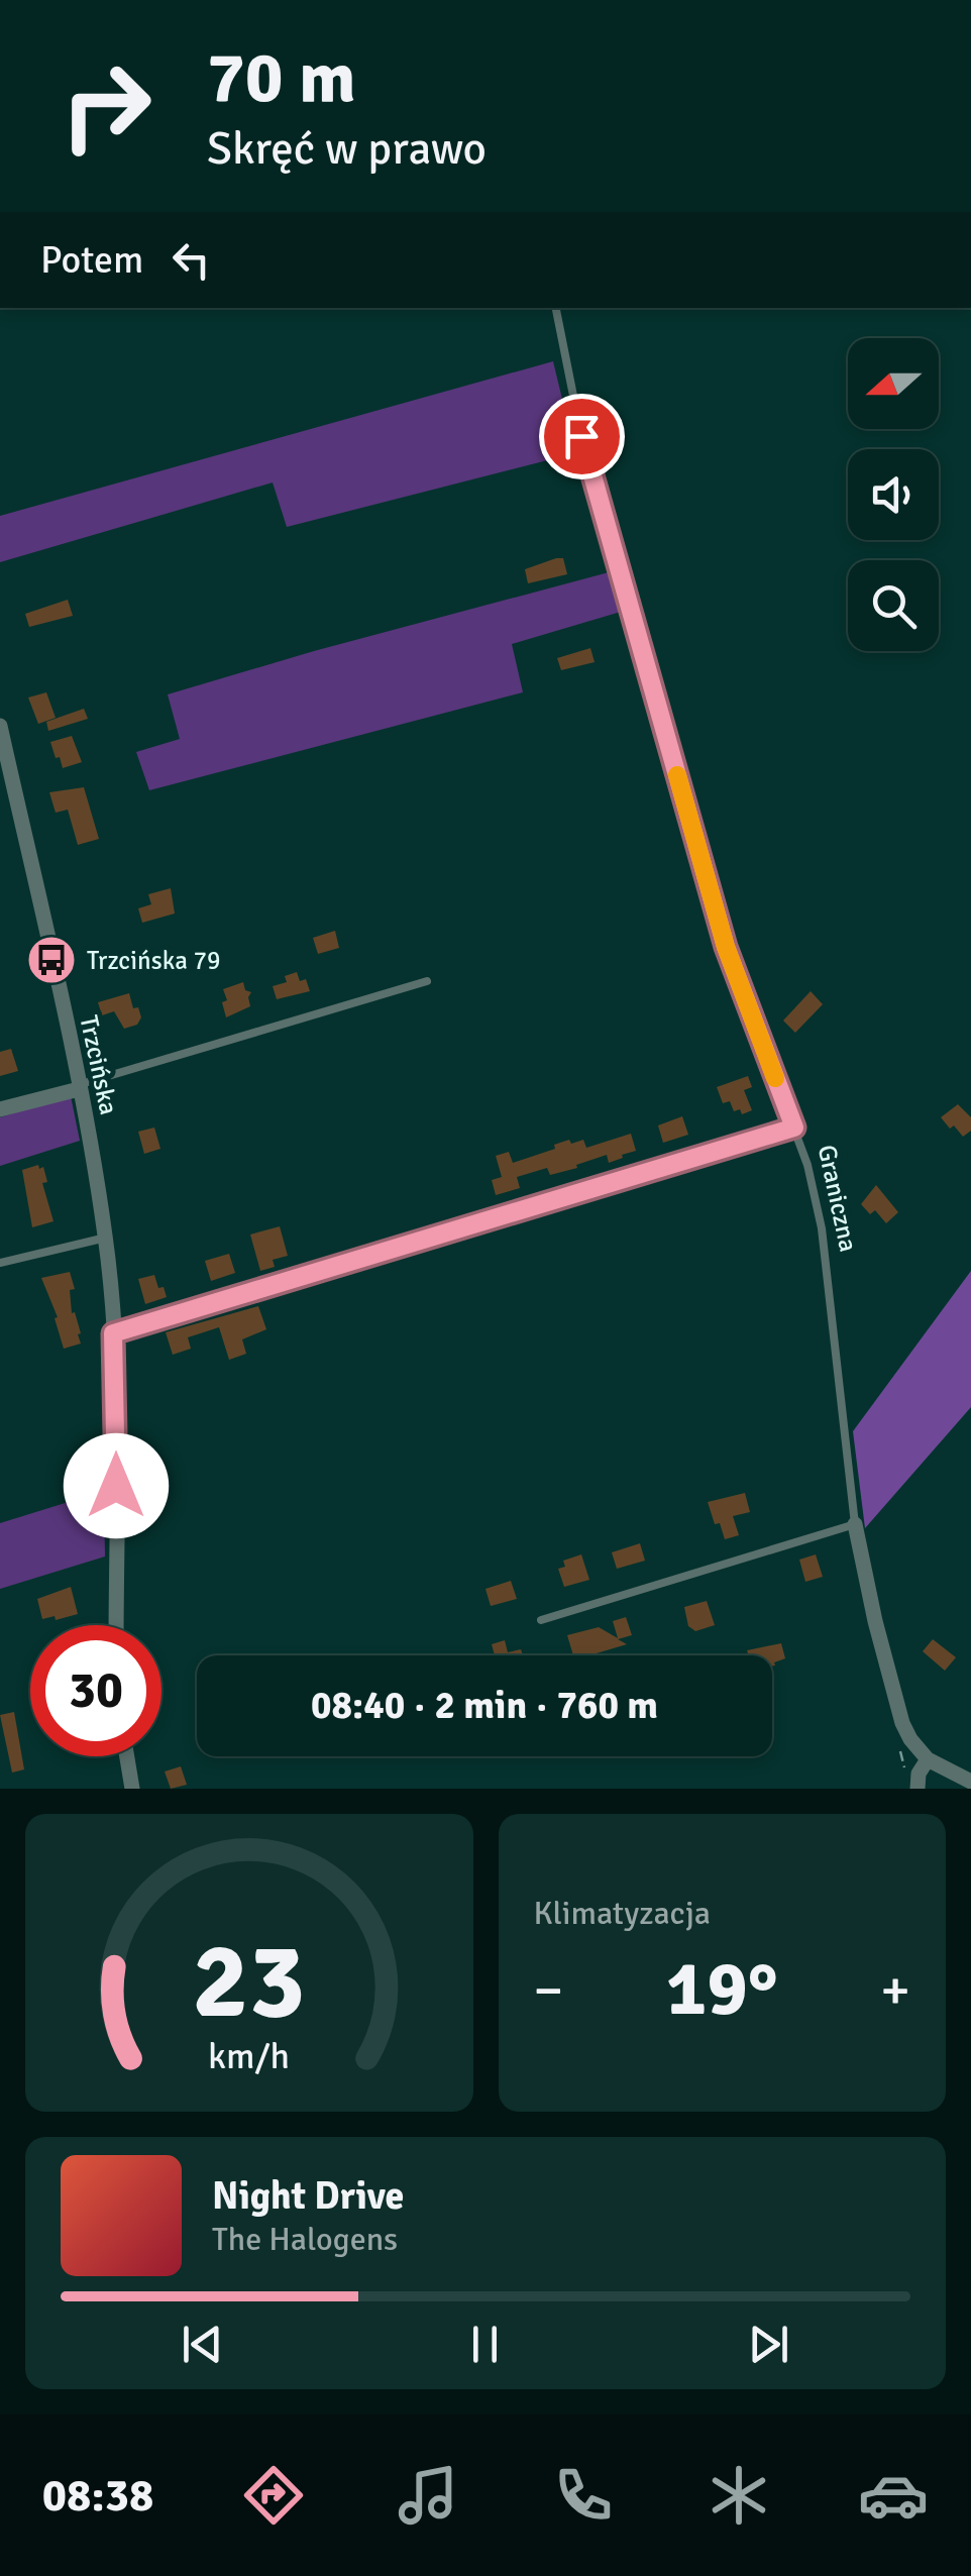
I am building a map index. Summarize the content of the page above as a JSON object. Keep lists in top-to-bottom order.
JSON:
{
  "streets": {
    "street": ["Trzcińska", "Graniczna"]
  },
  "places": {
    "bus stop": ["Trzcińska 79"]
  },
  "north": "left",
  "page": {
    "turn": ["70 m", "Skręć w prawo"],
    "then": "Potem",
    "limit": "30",
    "trip": "08:40 · 2 min · 760 m",
    "tile": "Klimatyzacja",
    "heat": ["−", "19°", "+"],
    "song": ["Night Drive", "The Halogens"],
    "tabs": "08:38",
    "gauge": ["23", "km/h"]
  }
}
